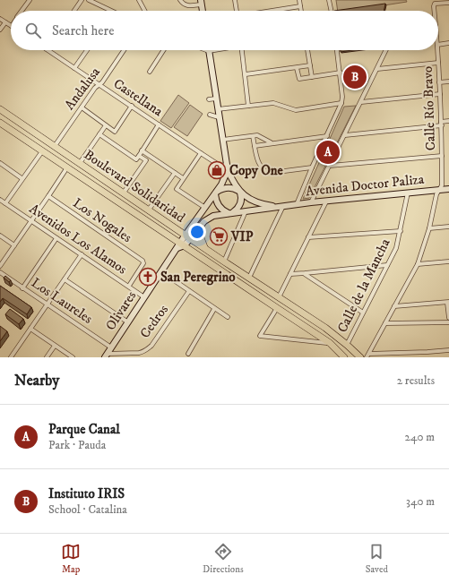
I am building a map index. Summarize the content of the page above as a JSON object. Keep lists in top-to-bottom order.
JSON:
{
  "streets": {
    "main road": ["Avenida Doctor Paliza", "Boulevard Solidaridad", "Olivares"],
    "street": [
      "Andalusa",
      "Castellana",
      "Calle Río Bravo",
      "Los Nogales",
      "Avenidos Los Alamos",
      "Calle de la Mancha",
      "Los Laureles",
      "Cedros"
    ]
  },
  "crossings": [
    ["Andalusa", "Castellana"],
    ["Andalusa", "Boulevard Solidaridad"],
    ["Castellana", "Olivares"],
    ["Calle Río Bravo", "Avenida Doctor Paliza"],
    ["Avenida Doctor Paliza", "Boulevard Solidaridad"],
    ["Avenida Doctor Paliza", "Calle de la Mancha"],
    ["Avenida Doctor Paliza", "Olivares"],
    ["Boulevard Solidaridad", "Calle de la Mancha"],
    ["Boulevard Solidaridad", "Olivares"],
    ["Los Nogales", "Avenidos Los Alamos"],
    ["Avenidos Los Alamos", "Olivares"],
    ["Los Laureles", "Olivares"],
    ["Olivares", "Cedros"]
  ],
  "places": {
    "shop": ["Copy One"],
    "supermarket": ["VIP"],
    "church": ["San Peregrino"]
  },
  "page": {
    "search": "Search here",
    "pins": ["B", "A"],
    "heading": ["Nearby", "2 results"],
    "list": [
      {
        "mark": "A",
        "name": "Parque Canal",
        "note": "Park · Pauda",
        "value": "240 m"
      },
      {
        "mark": "B",
        "name": "Instituto IRIS",
        "note": "School · Catalina",
        "value": "340 m"
      }
    ],
    "nav": ["Map", "Directions", "Saved"]
  }
}
